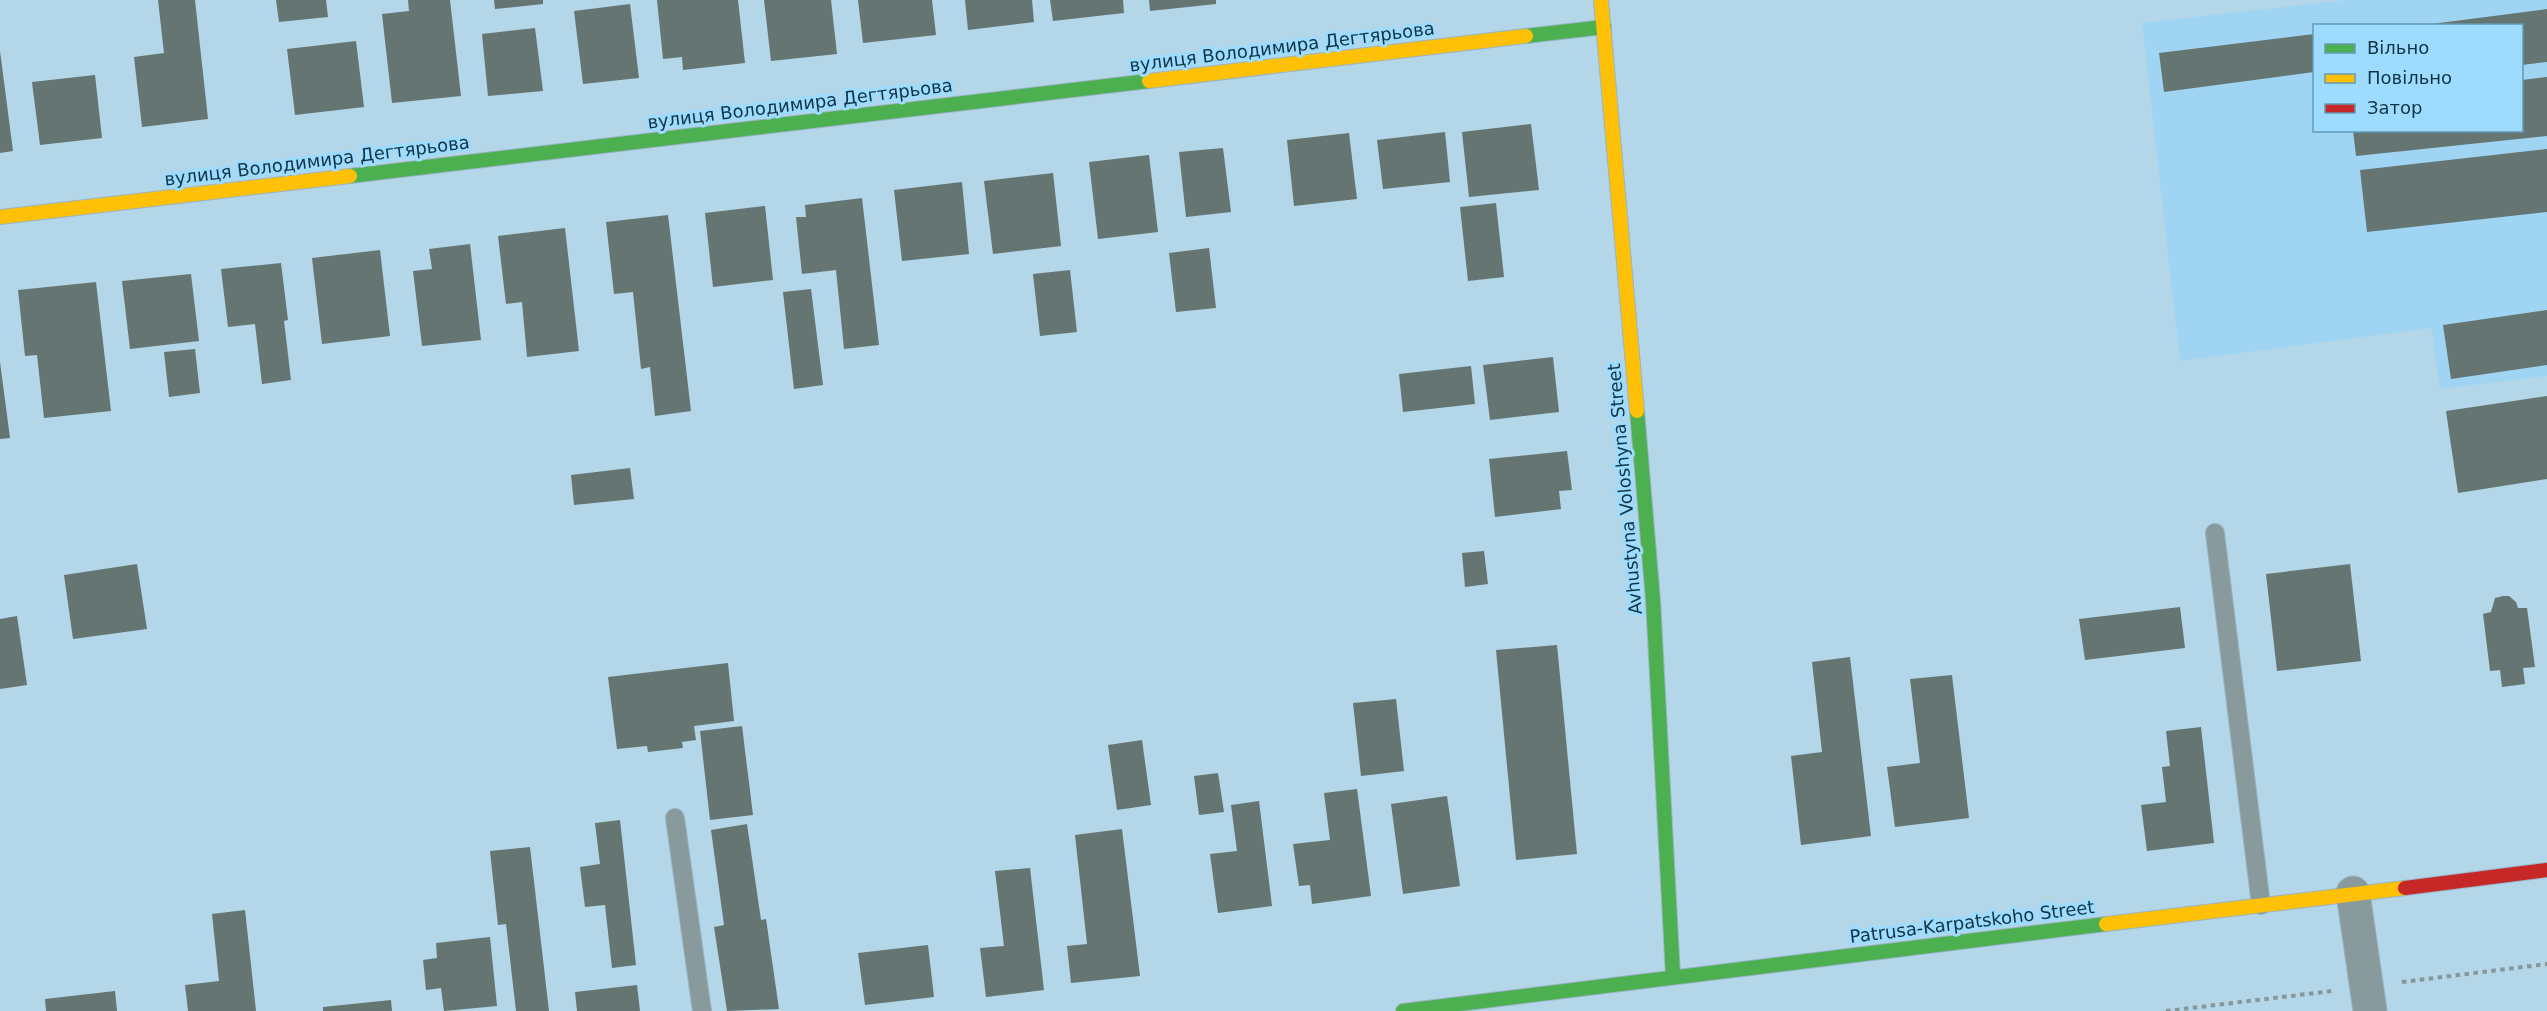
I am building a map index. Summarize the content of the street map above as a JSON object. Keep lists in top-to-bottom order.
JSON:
{
  "streets": {
    "street": ["вулиця Володимира Дегтярьова", "Avhustyna Voloshyna Street", "Patrusa-Karpatskoho Street"]
  },
  "crossings": [
    ["вулиця Володимира Дегтярьова", "Avhustyna Voloshyna Street"],
    ["Avhustyna Voloshyna Street", "Patrusa-Karpatskoho Street"]
  ],
  "legend": ["Вільно", "Повільно", "Затор"]
}
